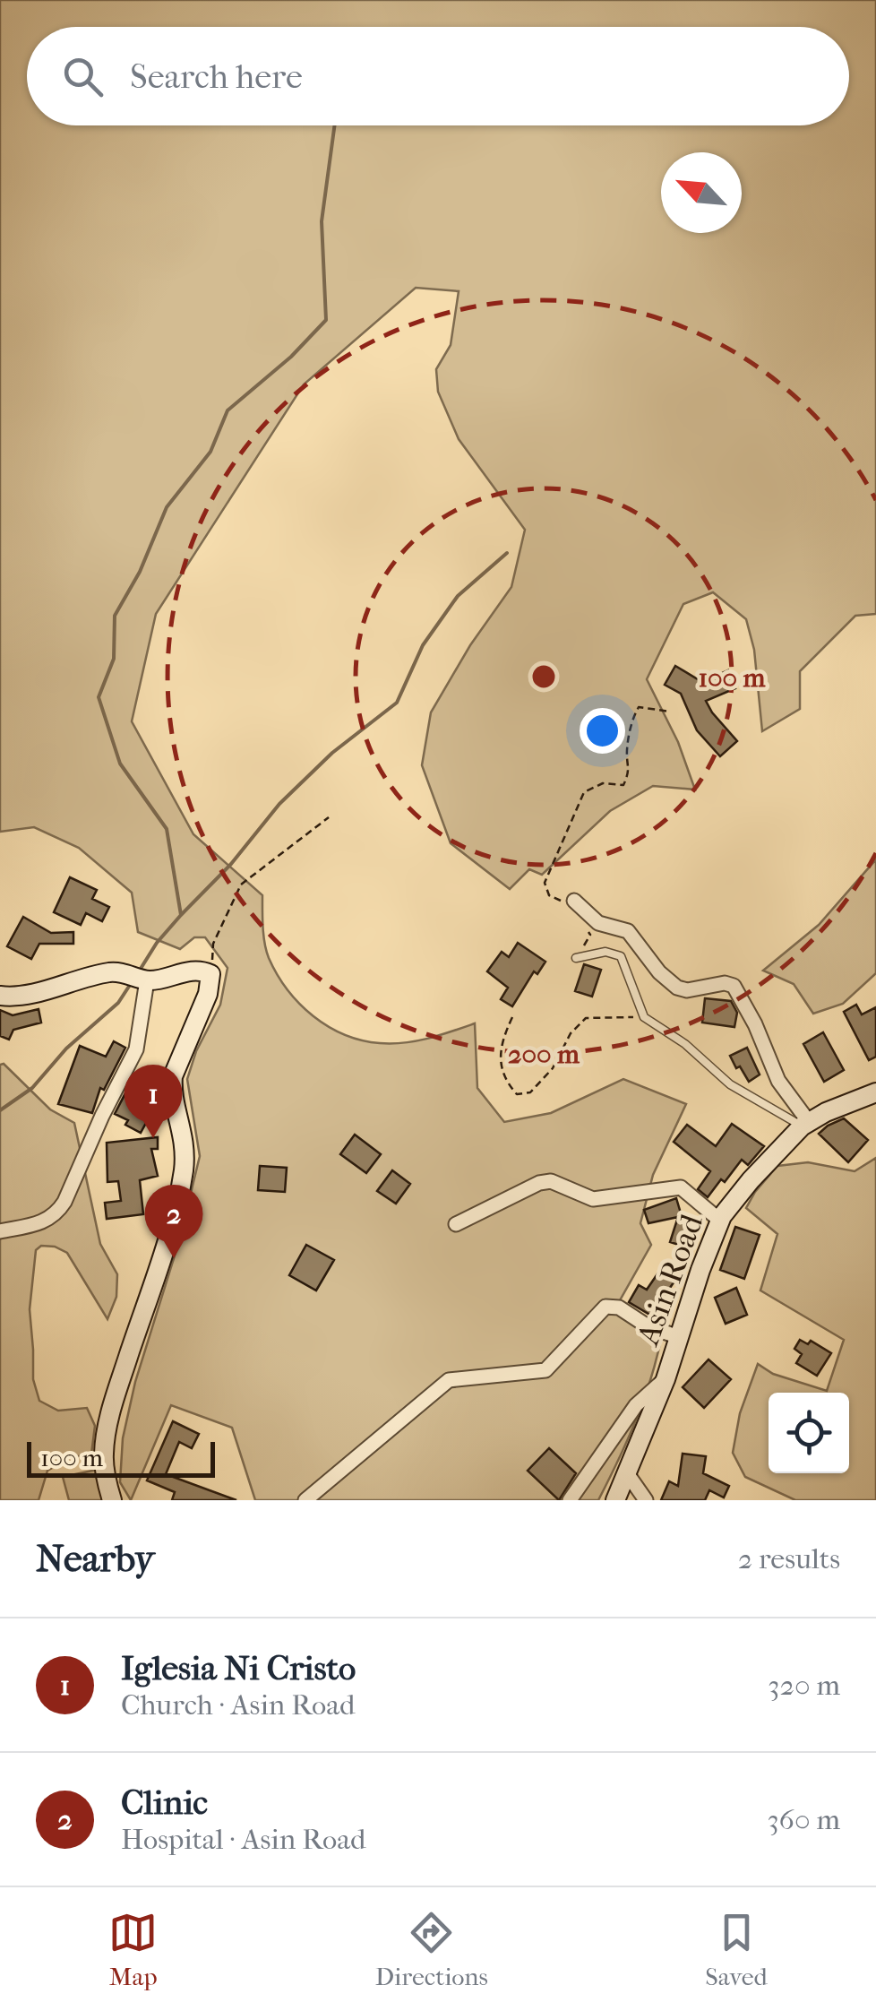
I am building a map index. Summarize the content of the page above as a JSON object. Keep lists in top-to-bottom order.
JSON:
{
  "streets": {
    "main road": ["Asin Road"]
  },
  "scale_bar": "100 m",
  "north": "top left",
  "page": {
    "search": "Search here",
    "pins": ["1", "2"],
    "scale": "100 m",
    "heading": ["Nearby", "2 results"],
    "list": [
      {
        "mark": "1",
        "name": "Iglesia Ni Cristo",
        "note": "Church · Asin Road",
        "value": "320 m"
      },
      {
        "mark": "2",
        "name": "Clinic",
        "note": "Hospital · Asin Road",
        "value": "360 m"
      }
    ],
    "nav": ["Map", "Directions", "Saved"]
  },
  "rings": ["100 m", "200 m"]
}
